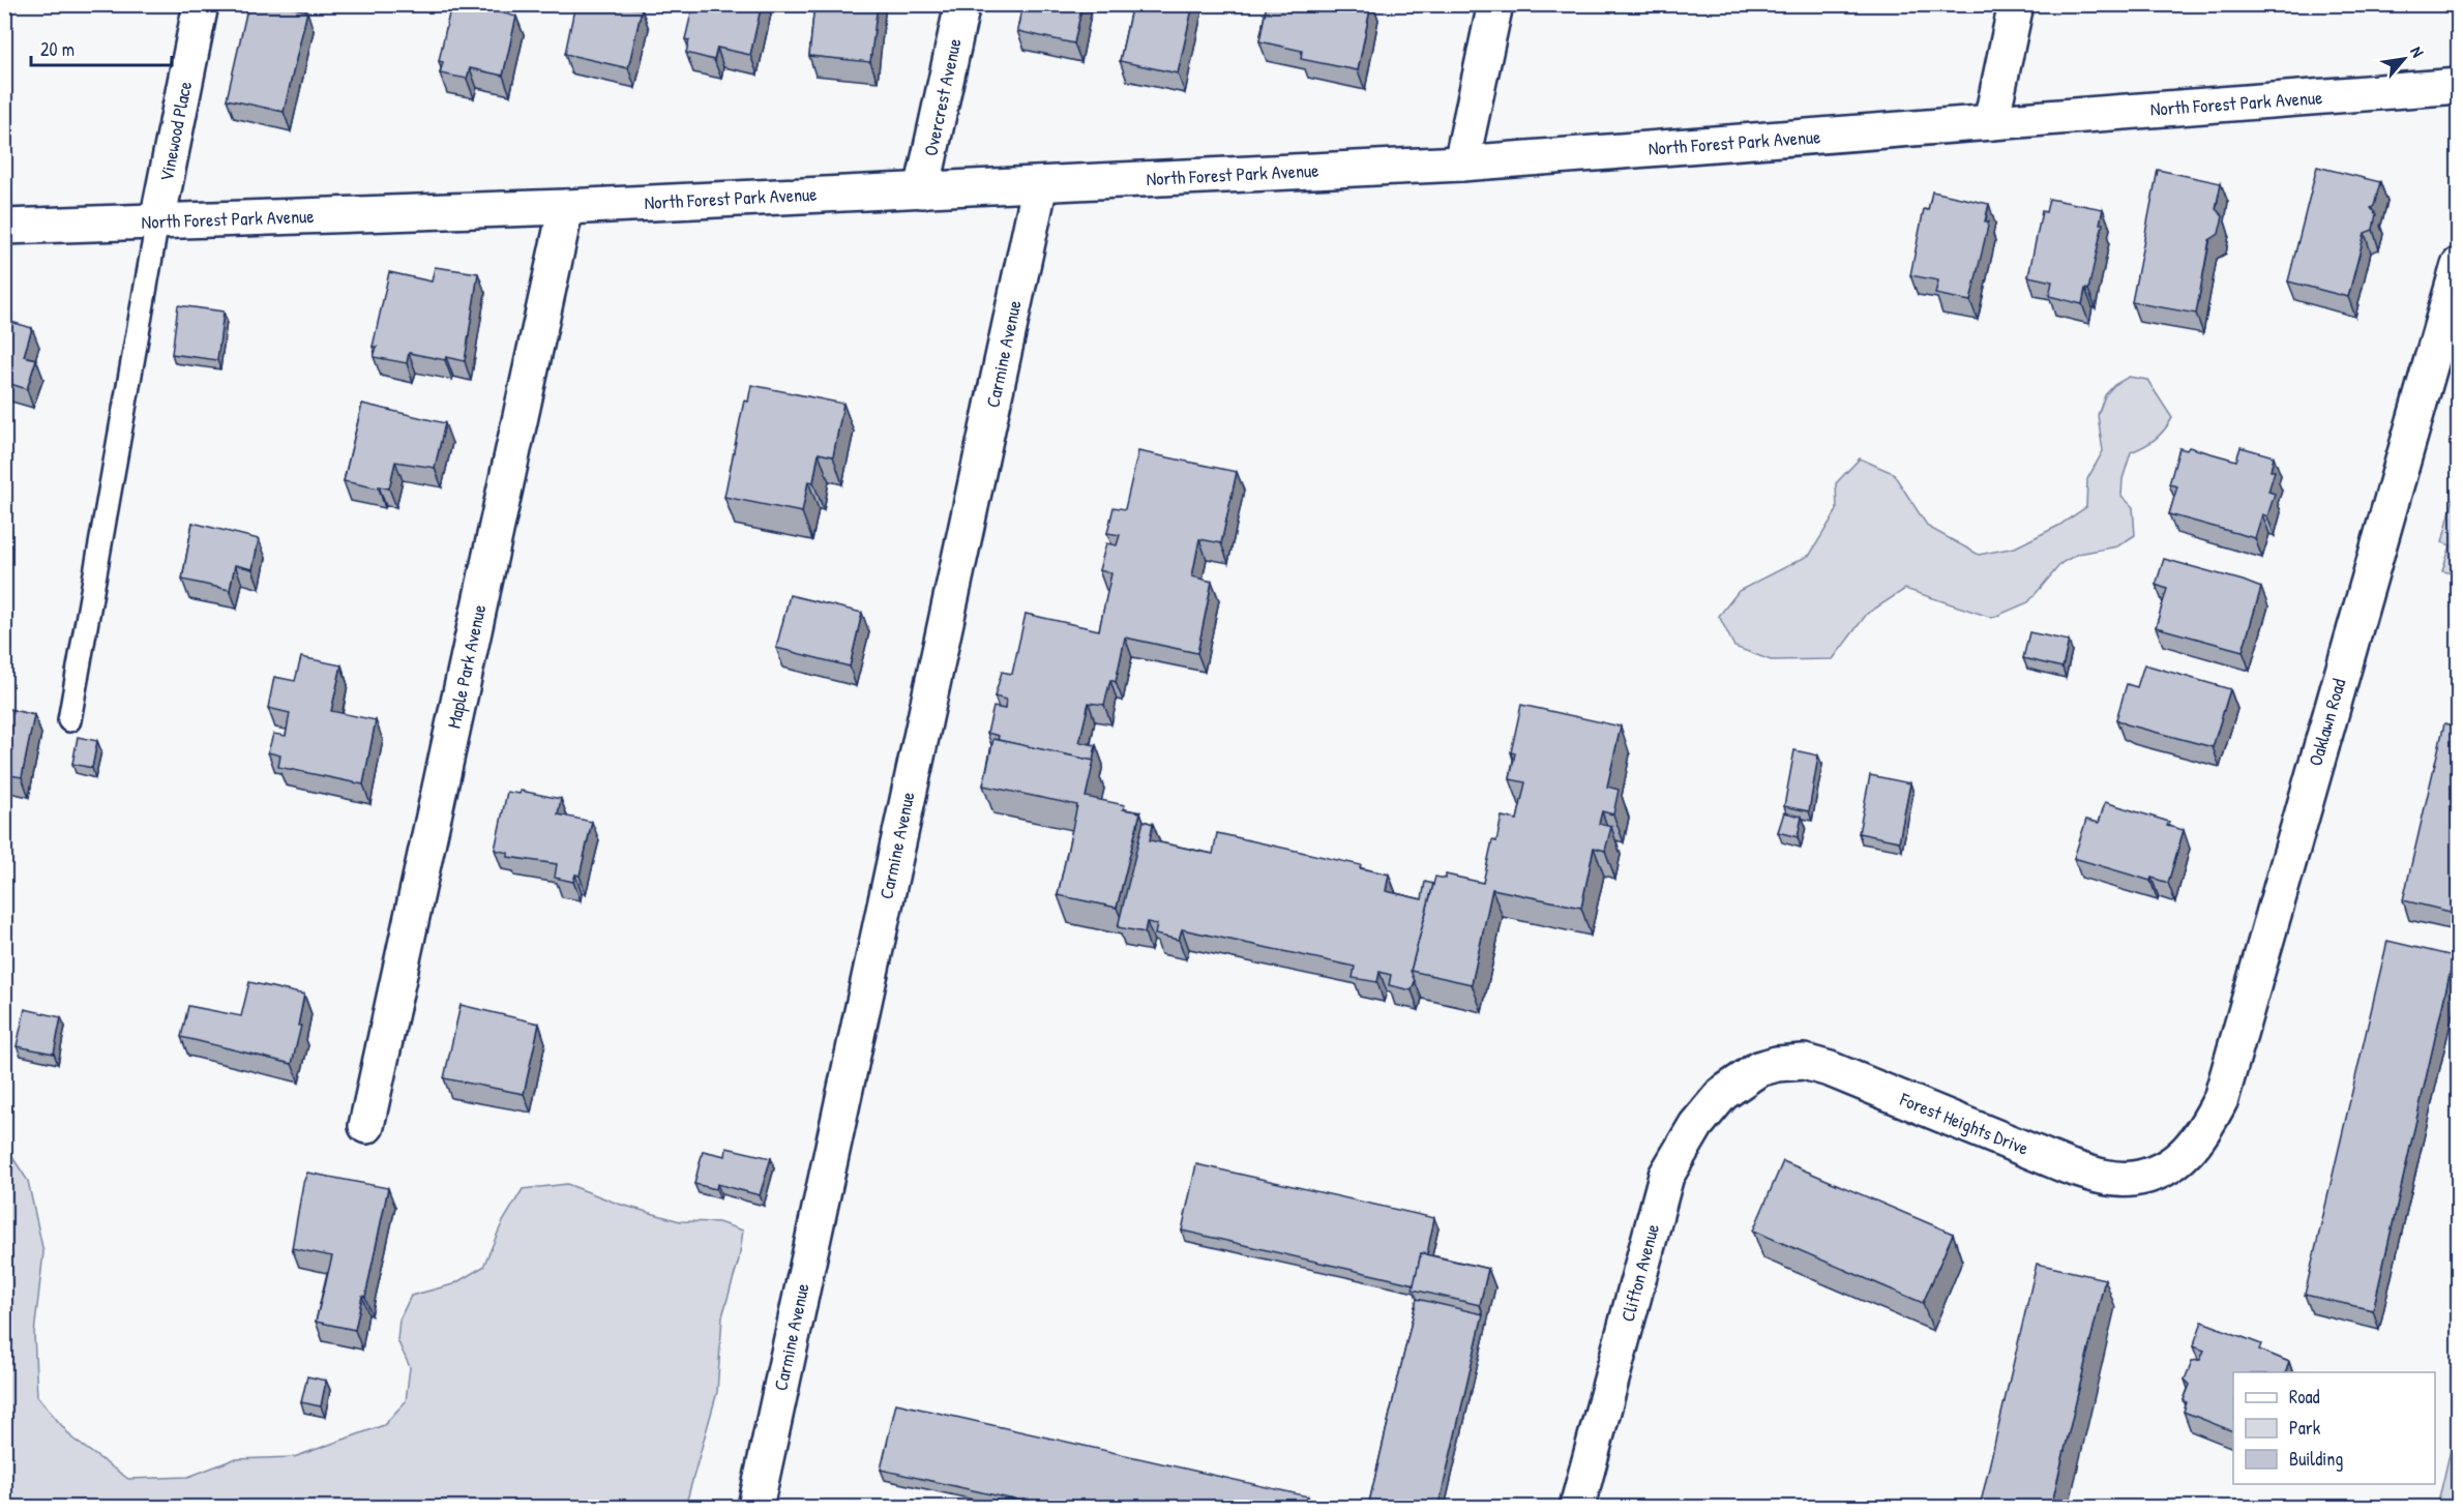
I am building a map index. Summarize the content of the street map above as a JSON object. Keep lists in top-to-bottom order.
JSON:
{
  "streets": {
    "street": [
      "Overcrest Avenue",
      "North Forest Park Avenue",
      "Vinewood Place",
      "Carmine Avenue",
      "Maple Park Avenue",
      "Oaklawn Road",
      "Forest Heights Drive",
      "Clifton Avenue"
    ]
  },
  "crossings": [
    ["Overcrest Avenue", "North Forest Park Avenue"],
    ["North Forest Park Avenue", "Vinewood Place"],
    ["North Forest Park Avenue", "Carmine Avenue"],
    ["North Forest Park Avenue", "Maple Park Avenue"],
    ["Oaklawn Road", "Forest Heights Drive"],
    ["Forest Heights Drive", "Clifton Avenue"]
  ],
  "legend": ["Road", "Park", "Building"],
  "scale_bar": "20 m",
  "north": "top right"
}
